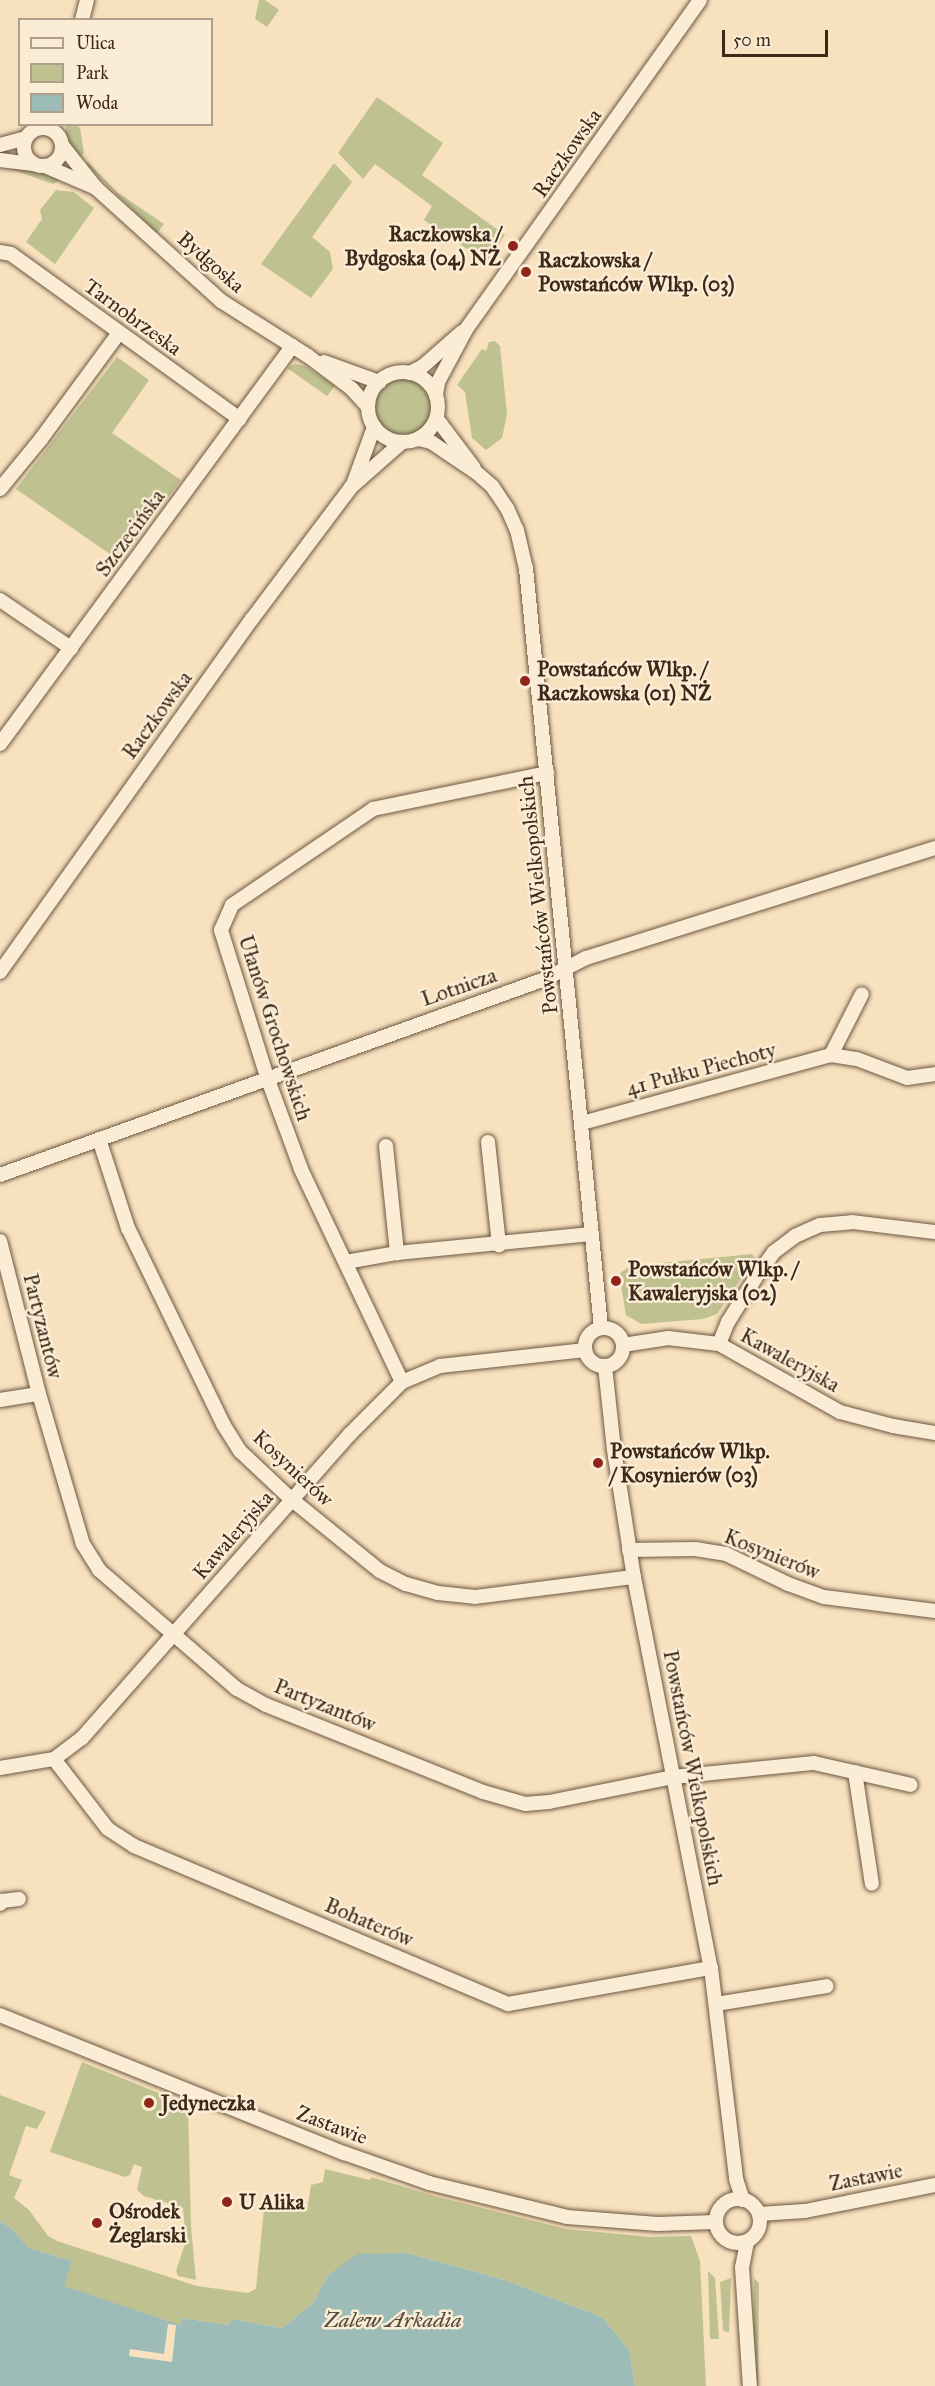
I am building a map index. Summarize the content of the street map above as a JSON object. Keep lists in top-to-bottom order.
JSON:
{
  "streets": {
    "street": [
      "Raczkowska",
      "Bydgoska",
      "Tarnobrzeska",
      "Szczecińska",
      "Powstańców Wielkopolskich",
      "Lotnicza",
      "Ułanów Grochowskich",
      "41 Pułku Piechoty",
      "Partyzantów",
      "Kawaleryjska",
      "Kosynierów",
      "Bohaterów",
      "Zastawie"
    ]
  },
  "crossings": [
    ["Raczkowska", "Bydgoska"],
    ["Raczkowska", "Powstańców Wielkopolskich"],
    ["Bydgoska", "Szczecińska"],
    ["Bydgoska", "Powstańców Wielkopolskich"],
    ["Tarnobrzeska", "Szczecińska"],
    ["Powstańców Wielkopolskich", "Lotnicza"],
    ["Powstańców Wielkopolskich", "Ułanów Grochowskich"],
    ["Powstańców Wielkopolskich", "41 Pułku Piechoty"],
    ["Powstańców Wielkopolskich", "Partyzantów"],
    ["Powstańców Wielkopolskich", "Kawaleryjska"],
    ["Powstańców Wielkopolskich", "Kosynierów"],
    ["Powstańców Wielkopolskich", "Bohaterów"],
    ["Powstańców Wielkopolskich", "Zastawie"],
    ["Lotnicza", "Ułanów Grochowskich"],
    ["Lotnicza", "Kosynierów"],
    ["Ułanów Grochowskich", "Kawaleryjska"],
    ["Partyzantów", "Kawaleryjska"],
    ["Kawaleryjska", "Kosynierów"],
    ["Kawaleryjska", "Bohaterów"]
  ],
  "water": ["Zalew Arkadia"],
  "places": [
    "Raczkowska / Bydgoska (04) NŻ",
    "Raczkowska / Powstańców Wlkp. (03)",
    "Powstańców Wlkp. / Raczkowska (01) NŻ",
    "Powstańców Wlkp. / Kawaleryjska (02)",
    "Powstańców Wlkp. / Kosynierów (03)",
    "Jedyneczka",
    "U Alika",
    "Ośrodek Żeglarski"
  ],
  "legend": ["Ulica", "Park", "Woda"],
  "scale_bar": "50 m"
}
